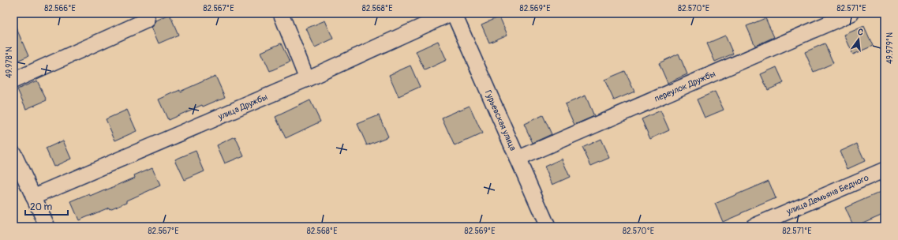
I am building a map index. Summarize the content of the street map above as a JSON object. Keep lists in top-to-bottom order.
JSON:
{
  "streets": {
    "street": [
      "переулок Дружбы",
      "улица Дружбы",
      "Гурьевская улица",
      "улица Демьяна Бедного"
    ]
  },
  "crossings": [
    ["переулок Дружбы", "Гурьевская улица"]
  ],
  "scale_bar": "20 m",
  "north": "top",
  "coordinates": [
    "82.566°E",
    "82.567°E",
    "82.568°E",
    "82.569°E",
    "82.570°E",
    "82.571°E",
    "49.979°N",
    "49.978°N"
  ]
}
